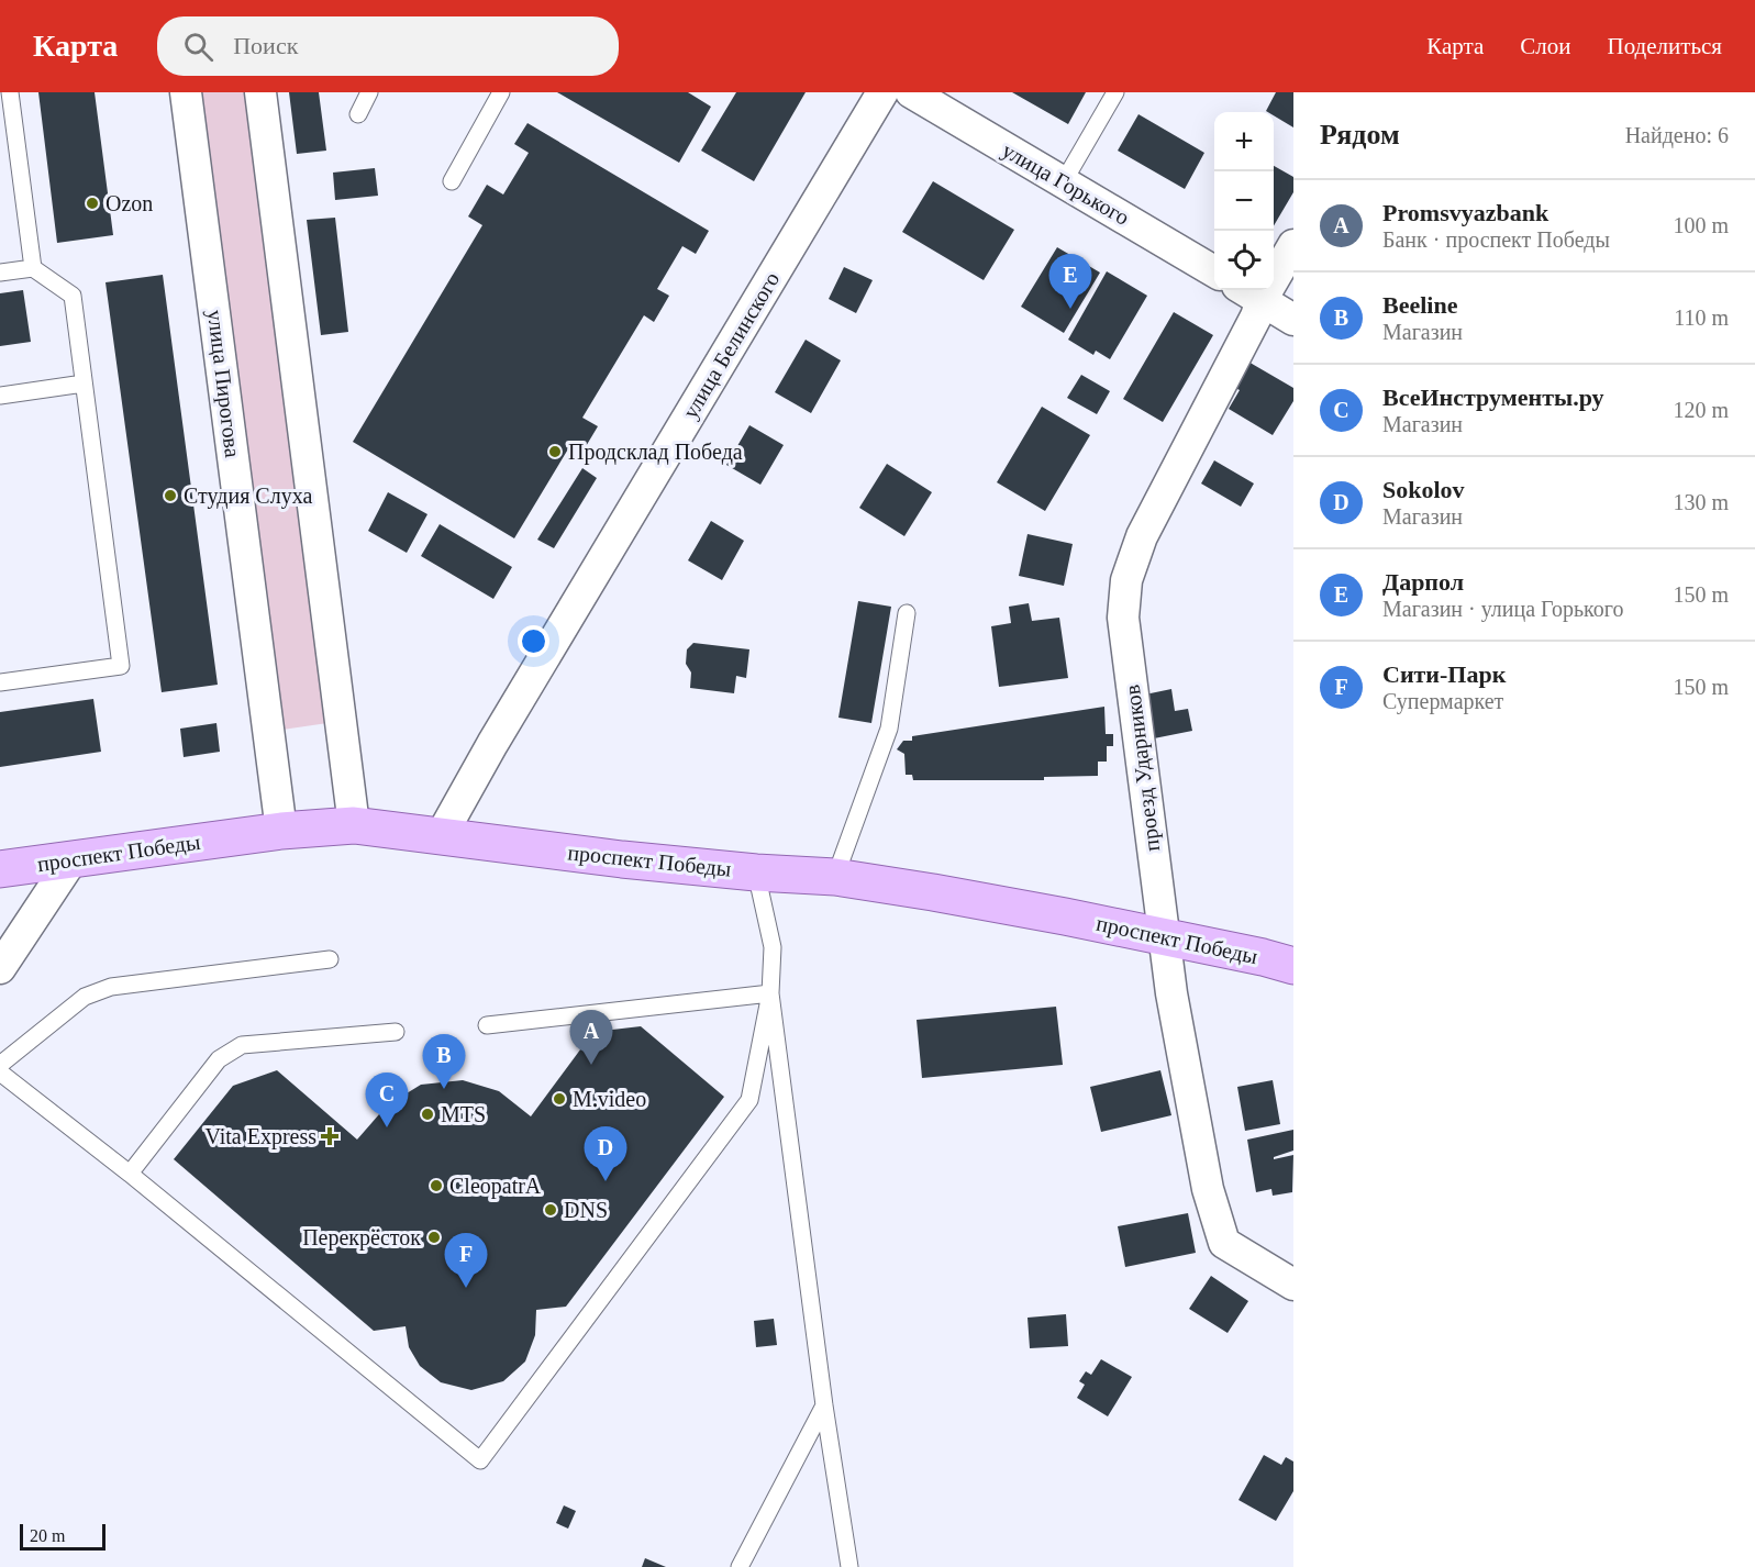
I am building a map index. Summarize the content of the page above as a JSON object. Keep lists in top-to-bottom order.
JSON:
{
  "streets": {
    "main road": ["проспект Победы"],
    "street": [
      "улица Горького",
      "улица Белинского",
      "улица Пирогова",
      "проезд Ударников"
    ]
  },
  "crossings": [
    ["улица Белинского", "проспект Победы"],
    ["улица Пирогова", "проспект Победы"],
    ["проезд Ударников", "проспект Победы"]
  ],
  "places": {
    "other": [
      "Ozon",
      "Продсклад Победа",
      "Студия Слуха",
      "M.video",
      "MTS",
      "CleopatrA",
      "DNS",
      "Перекрёсток"
    ],
    "health": ["Vita Express"]
  },
  "scale_bar": "20 m",
  "page": {
    "header": "Карта",
    "search": "Поиск",
    "nav": ["Карта", "Слои", "Поделиться"],
    "heading": ["Рядом", "Найдено: 6"],
    "map_buttons": ["+", "−"],
    "list": [
      {
        "mark": "A",
        "name": "Promsvyazbank",
        "note": "Банк · проспект Победы",
        "value": "100 m"
      },
      {
        "mark": "B",
        "name": "Beeline",
        "note": "Магазин",
        "value": "110 m"
      },
      {
        "mark": "C",
        "name": "ВсеИнструменты.ру",
        "note": "Магазин",
        "value": "120 m"
      },
      {
        "mark": "D",
        "name": "Sokolov",
        "note": "Магазин",
        "value": "130 m"
      },
      {
        "mark": "E",
        "name": "Дарпол",
        "note": "Магазин · улица Горького",
        "value": "150 m"
      },
      {
        "mark": "F",
        "name": "Сити-Парк",
        "note": "Супермаркет",
        "value": "150 m"
      }
    ],
    "pins": [
      "E",
      "A",
      "B",
      "C",
      "D",
      "F"
    ],
    "scale": "20 m"
  }
}
